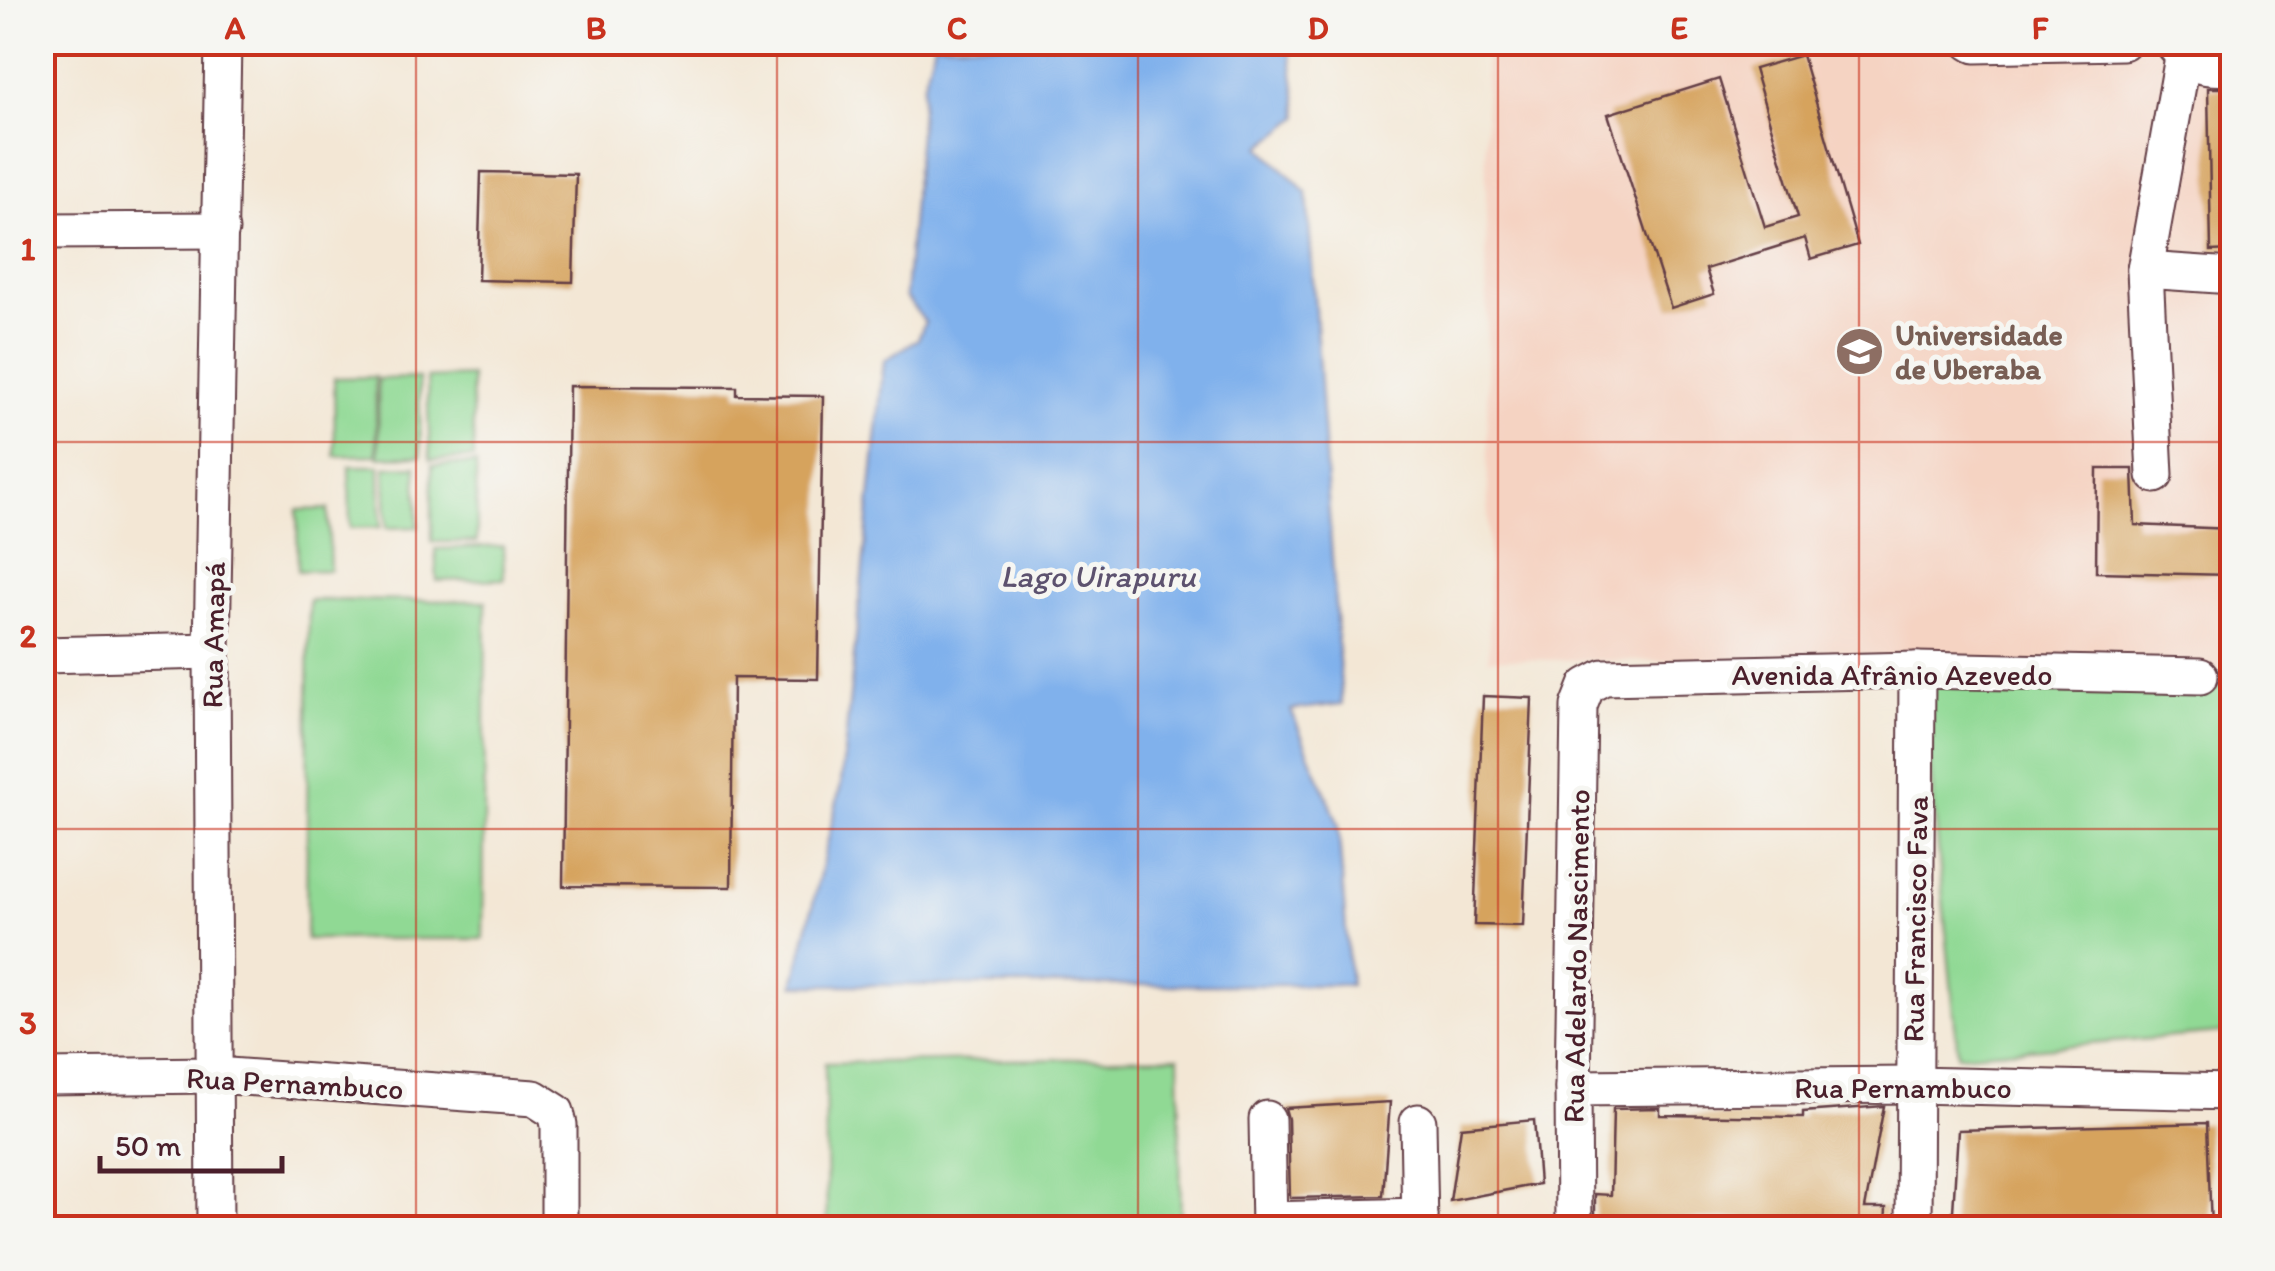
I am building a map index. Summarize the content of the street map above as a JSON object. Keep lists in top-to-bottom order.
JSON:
{
  "streets": {
    "street": [
      "Rua Amapá",
      "Avenida Afrânio Azevedo",
      "Rua Francisco Fava",
      "Rua Adelardo Nascimento",
      "Rua Pernambuco"
    ]
  },
  "crossings": [
    ["Rua Amapá", "Rua Pernambuco"],
    ["Avenida Afrânio Azevedo", "Rua Francisco Fava"],
    ["Avenida Afrânio Azevedo", "Rua Adelardo Nascimento"],
    ["Rua Francisco Fava", "Rua Pernambuco"],
    ["Rua Adelardo Nascimento", "Rua Pernambuco"]
  ],
  "water": ["Lago Uirapuru"],
  "places": {
    "school or university": ["Universidade de Uberaba"]
  },
  "scale_bar": "50 m",
  "grid": {
    "columns": [
      "A",
      "B",
      "C",
      "D",
      "E",
      "F"
    ],
    "rows": ["1", "2", "3"]
  }
}
